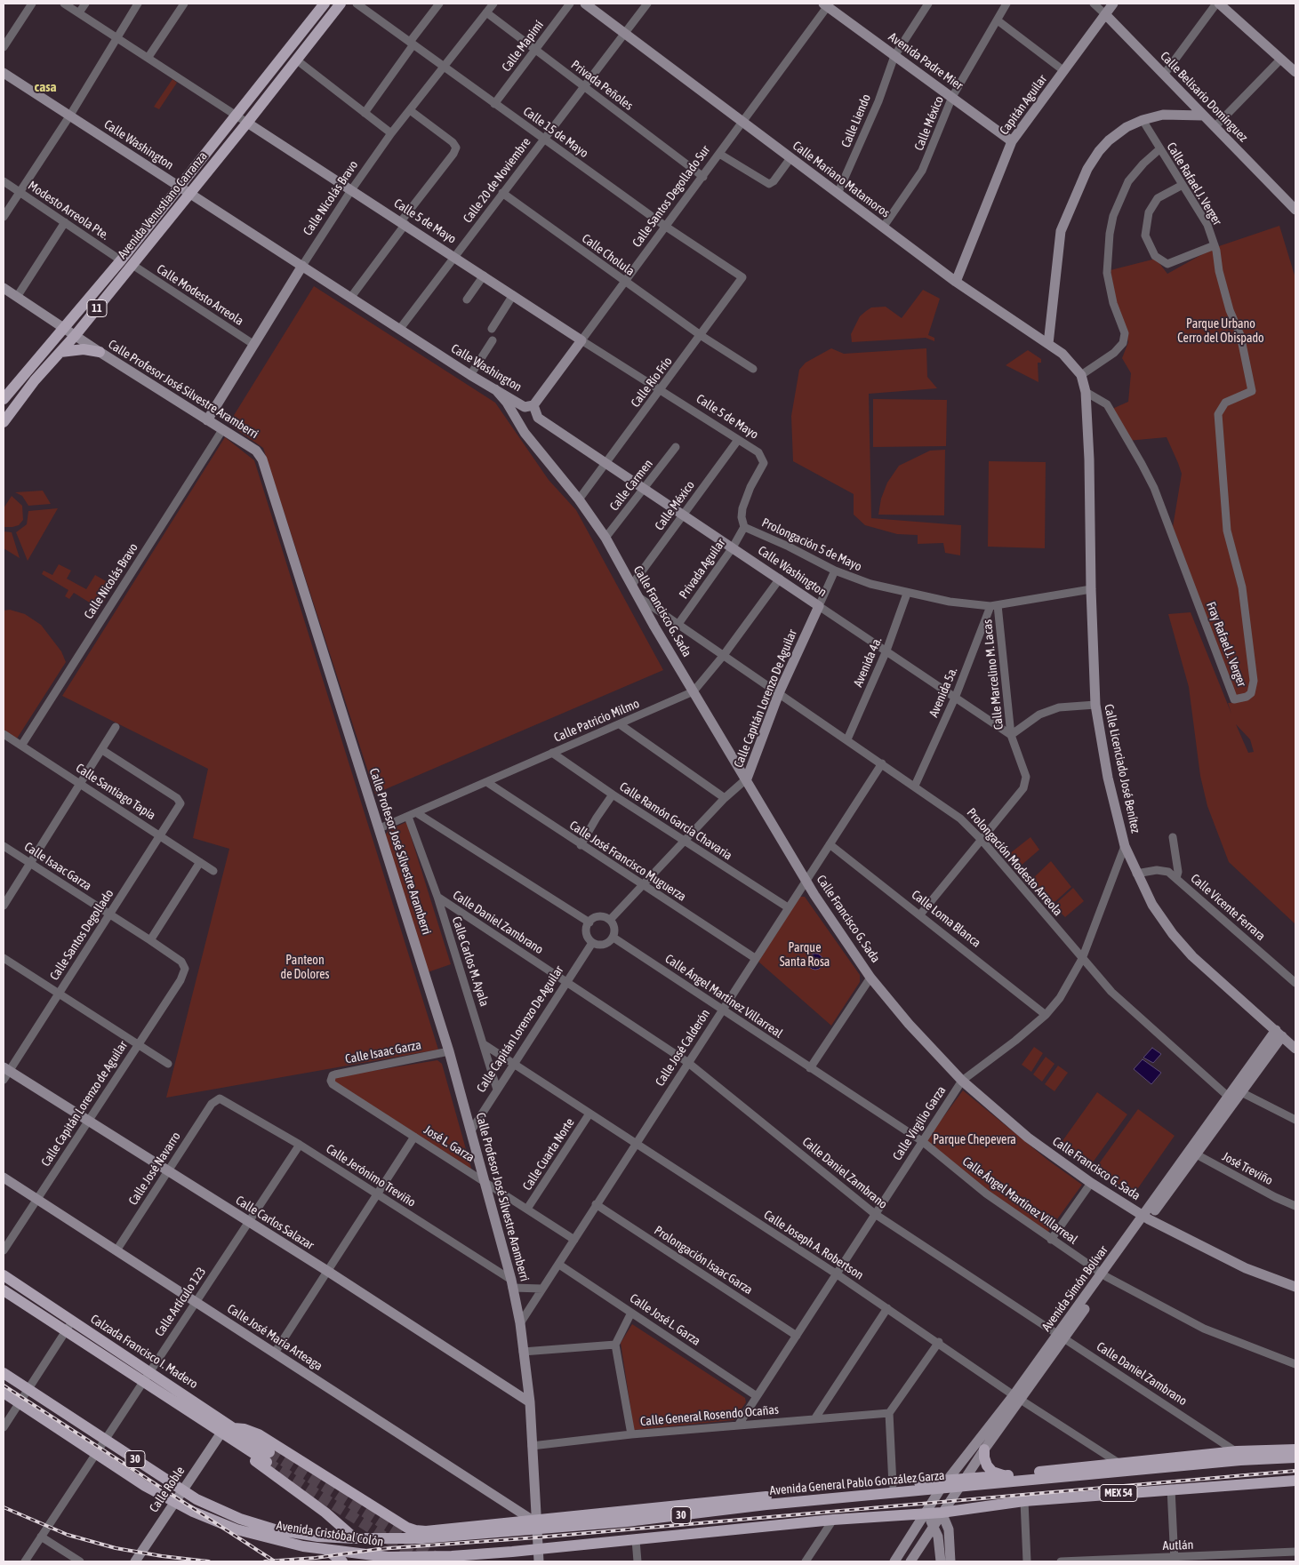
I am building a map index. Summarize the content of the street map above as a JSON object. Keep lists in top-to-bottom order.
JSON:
{
  "streets": {
    "main road": [
      "Avenida Venustiano Carranza",
      "11",
      "Calzada Francisco I. Madero",
      "30",
      "Avenida General Pablo González Garza",
      "MEX 54",
      "Avenida Cristóbal Colón"
    ],
    "street": [
      "Calle Mapimí",
      "Avenida Padre Mier",
      "Privada Peñoles",
      "Calle Belisario Domínguez",
      "Capitán Aguilar",
      "Calle Liendo",
      "Calle México",
      "Calle 15 de Mayo",
      "Calle Washington",
      "Calle Mariano Matamoros",
      "Calle 20 de Noviembre",
      "Calle Rafael J. Verger",
      "Calle Santos Degollado Sur",
      "Calle Nicolás Bravo",
      "Modesto Arreola Pte.",
      "Calle 5 de Mayo",
      "Calle Cholula",
      "Calle Modesto Arreola",
      "Calle Río Frío",
      "Calle Profesor José Silvestre Aramberri",
      "Calle Carmen",
      "Prolongación 5 de Mayo",
      "Privada Aguilar",
      "Calle Francisco G. Sada",
      "Fray Rafael J. Verger",
      "Avenida 4a.",
      "Calle Marcelino M. Lacas",
      "Avenida 5a.",
      "Calle Capitán Lorenzo De Aguilar",
      "Calle Patricio Milmo",
      "Calle Licenciado José Benítez",
      "Calle Santiago Tapia",
      "Calle Ramón García Chavaria",
      "Calle José Francisco Muguerza",
      "Prolongación Modesto Arreola",
      "Calle Isaac Garza",
      "Calle Vicente Ferrara",
      "Calle Loma Blanca",
      "Calle Daniel Zambrano",
      "Calle Santos Degollado",
      "Calle Carlos M. Ayala",
      "Calle Ángel Martínez Villarreal",
      "Calle José Calderón",
      "Calle Capitán Lorenzo de Aguilar",
      "Calle Virgilio Garza",
      "José L. Garza",
      "Calle Cuarta Norte",
      "Calle José Navarro",
      "José Treviño",
      "Calle Jerónimo Treviño",
      "Calle Carlos Salazar",
      "Calle Joseph A. Robertson",
      "Prolongación Isaac Garza",
      "Avenida Simón Bolívar",
      "Calle Artículo 123",
      "Calle José L. Garza",
      "Calle José María Arteaga",
      "Calle General Rosendo Ocañas",
      "Calle Roble",
      "Autlán"
    ]
  },
  "crossings": [
    ["Calle Mapimí", "Privada Peñoles"],
    ["Calle Mapimí", "Calle 15 de Mayo"],
    ["Avenida Padre Mier", "Capitán Aguilar"],
    ["Avenida Padre Mier", "Calle Liendo"],
    ["Avenida Padre Mier", "Calle México"],
    ["Avenida Padre Mier", "Calle Santos Degollado Sur"],
    ["Privada Peñoles", "Calle 20 de Noviembre"],
    ["Privada Peñoles", "Calle Santos Degollado Sur"],
    ["Privada Peñoles", "Calle Nicolás Bravo"],
    ["Calle Belisario Domínguez", "Capitán Aguilar"],
    ["Capitán Aguilar", "Calle Mariano Matamoros"],
    ["Calle Liendo", "Calle Mariano Matamoros"],
    ["Calle México", "Calle Washington"],
    ["Calle México", "Calle Mariano Matamoros"],
    ["Calle México", "Calle 5 de Mayo"],
    ["Calle México", "Calle Francisco G. Sada"],
    ["Calle 15 de Mayo", "Calle 20 de Noviembre"],
    ["Calle 15 de Mayo", "Calle Santos Degollado Sur"],
    ["Calle 15 de Mayo", "Calle Nicolás Bravo"],
    ["Calle 15 de Mayo", "Calle Río Frío"],
    ["Calle Washington", "Calle 20 de Noviembre"],
    ["Calle Washington", "Calle Santos Degollado Sur"],
    ["Calle Washington", "Calle Nicolás Bravo"],
    ["Calle Washington", "Avenida Venustiano Carranza"],
    ["Calle Washington", "Calle Río Frío"],
    ["Calle Washington", "Calle Carmen"],
    ["Calle Washington", "Privada Aguilar"],
    ["Calle Washington", "Calle Francisco G. Sada"],
    ["Calle Washington", "Avenida 4a."],
    ["Calle Washington", "Calle Marcelino M. Lacas"],
    ["Calle Washington", "Avenida 5a."],
    ["Calle Washington", "Calle Capitán Lorenzo De Aguilar"],
    ["Calle Washington", "Calle Patricio Milmo"],
    ["Calle Mariano Matamoros", "Calle 20 de Noviembre"],
    ["Calle Mariano Matamoros", "Calle Santos Degollado Sur"],
    ["Calle Mariano Matamoros", "Calle Licenciado José Benítez"],
    ["Calle 20 de Noviembre", "Calle 5 de Mayo"],
    ["Calle 20 de Noviembre", "Calle Cholula"],
    ["Calle Rafael J. Verger", "Fray Rafael J. Verger"],
    ["Calle Santos Degollado Sur", "Calle 5 de Mayo"],
    ["Calle Santos Degollado Sur", "Calle Cholula"],
    ["Calle Nicolás Bravo", "Calle 5 de Mayo"],
    ["Calle Nicolás Bravo", "Calle Modesto Arreola"],
    ["Calle Nicolás Bravo", "Calle Profesor José Silvestre Aramberri"],
    ["Calle Nicolás Bravo", "Calle Santiago Tapia"],
    ["Avenida Venustiano Carranza", "Modesto Arreola Pte."],
    ["Avenida Venustiano Carranza", "Calle 5 de Mayo"],
    ["Avenida Venustiano Carranza", "Calle Modesto Arreola"],
    ["Avenida Venustiano Carranza", "Calle Profesor José Silvestre Aramberri"],
    ["Calle 5 de Mayo", "Calle Río Frío"],
    ["Calle 5 de Mayo", "Prolongación 5 de Mayo"],
    ["Calle Cholula", "Calle Río Frío"],
    ["Calle Río Frío", "Calle Francisco G. Sada"],
    ["Calle Profesor José Silvestre Aramberri", "Calle Capitán Lorenzo De Aguilar"],
    ["Calle Profesor José Silvestre Aramberri", "Calle Patricio Milmo"],
    ["Calle Profesor José Silvestre Aramberri", "Calle Isaac Garza"],
    ["Calle Profesor José Silvestre Aramberri", "Calle José Calderón"],
    ["Calle Profesor José Silvestre Aramberri", "José L. Garza"],
    ["Calle Profesor José Silvestre Aramberri", "Calle Jerónimo Treviño"],
    ["Calle Profesor José Silvestre Aramberri", "Calle Carlos Salazar"],
    ["Calle Profesor José Silvestre Aramberri", "Calle José María Arteaga"],
    ["Calle Profesor José Silvestre Aramberri", "Calle General Rosendo Ocañas"],
    ["Calle Profesor José Silvestre Aramberri", "30"],
    ["Calle Profesor José Silvestre Aramberri", "Avenida General Pablo González Garza"],
    ["Calle Carmen", "Calle Francisco G. Sada"],
    ["Prolongación 5 de Mayo", "Privada Aguilar"],
    ["Prolongación 5 de Mayo", "Avenida 4a."],
    ["Prolongación 5 de Mayo", "Calle Marcelino M. Lacas"],
    ["Prolongación 5 de Mayo", "Avenida 5a."],
    ["Prolongación 5 de Mayo", "Calle Capitán Lorenzo De Aguilar"],
    ["Prolongación 5 de Mayo", "Calle Licenciado José Benítez"],
    ["Privada Aguilar", "Prolongación Modesto Arreola"],
    ["Calle Francisco G. Sada", "Calle Capitán Lorenzo De Aguilar"],
    ["Calle Francisco G. Sada", "Calle Patricio Milmo"],
    ["Calle Francisco G. Sada", "Prolongación Modesto Arreola"],
    ["Calle Francisco G. Sada", "Calle José Calderón"],
    ["Calle Francisco G. Sada", "Calle Virgilio Garza"],
    ["Calle Francisco G. Sada", "Avenida Simón Bolívar"],
    ["Fray Rafael J. Verger", "Calle Licenciado José Benítez"],
    ["Avenida 4a.", "Prolongación Modesto Arreola"],
    ["Calle Marcelino M. Lacas", "Avenida 5a."],
    ["Calle Marcelino M. Lacas", "Prolongación Modesto Arreola"],
    ["Calle Marcelino M. Lacas", "Calle Loma Blanca"],
    ["Avenida 5a.", "Prolongación Modesto Arreola"],
    ["Calle Capitán Lorenzo De Aguilar", "Calle Ramón García Chavaria"],
    ["Calle Capitán Lorenzo De Aguilar", "Calle José Francisco Muguerza"],
    ["Calle Capitán Lorenzo De Aguilar", "Prolongación Modesto Arreola"],
    ["Calle Capitán Lorenzo De Aguilar", "Calle Daniel Zambrano"],
    ["Calle Capitán Lorenzo De Aguilar", "Calle Carlos M. Ayala"],
    ["Calle Capitán Lorenzo De Aguilar", "Calle Ángel Martínez Villarreal"],
    ["Calle Capitán Lorenzo De Aguilar", "Calle Joseph A. Robertson"],
    ["Calle Patricio Milmo", "Calle Ramón García Chavaria"],
    ["Calle Patricio Milmo", "Calle José Francisco Muguerza"],
    ["Calle Patricio Milmo", "Prolongación Modesto Arreola"],
    ["Calle Patricio Milmo", "Calle Carlos M. Ayala"],
    ["Calle Licenciado José Benítez", "Calle Vicente Ferrara"],
    ["Calle Licenciado José Benítez", "Calle Virgilio Garza"],
    ["Calle Licenciado José Benítez", "Avenida Simón Bolívar"],
    ["Calle Santiago Tapia", "Calle Santos Degollado"],
    ["Calle Ramón García Chavaria", "Calle José Calderón"],
    ["Calle José Francisco Muguerza", "Calle José Calderón"],
    ["Prolongación Modesto Arreola", "Calle José Calderón"],
    ["Prolongación Modesto Arreola", "Calle Virgilio Garza"],
    ["Prolongación Modesto Arreola", "Avenida Simón Bolívar"],
    ["Calle Isaac Garza", "Calle Santos Degollado"],
    ["Calle Isaac Garza", "Calle Capitán Lorenzo de Aguilar"],
    ["Calle Isaac Garza", "José L. Garza"],
    ["Calle Loma Blanca", "Calle José Calderón"],
    ["Calle Loma Blanca", "Calle Virgilio Garza"],
    ["Calle Daniel Zambrano", "Calle Carlos M. Ayala"],
    ["Calle Daniel Zambrano", "Calle José Calderón"],
    ["Calle Daniel Zambrano", "Calle Virgilio Garza"],
    ["Calle Daniel Zambrano", "Avenida Simón Bolívar"],
    ["Calle Daniel Zambrano", "Avenida General Pablo González Garza"],
    ["Calle Santos Degollado", "Calle Carlos Salazar"],
    ["Calle Carlos M. Ayala", "Calle Joseph A. Robertson"],
    ["Calle Ángel Martínez Villarreal", "Calle José Calderón"],
    ["Calle Ángel Martínez Villarreal", "Calle Virgilio Garza"],
    ["Calle Ángel Martínez Villarreal", "Avenida Simón Bolívar"],
    ["Calle José Calderón", "José L. Garza"],
    ["Calle José Calderón", "Calle Joseph A. Robertson"],
    ["Calle José Calderón", "Prolongación Isaac Garza"],
    ["Calle José Calderón", "Calle José L. Garza"],
    ["Calle Capitán Lorenzo de Aguilar", "Calle Carlos Salazar"],
    ["Calle Capitán Lorenzo de Aguilar", "Calle José María Arteaga"],
    ["Calle Virgilio Garza", "Calle Joseph A. Robertson"],
    ["Calle Virgilio Garza", "Prolongación Isaac Garza"],
    ["Calle Virgilio Garza", "Calle José L. Garza"],
    ["Calle Virgilio Garza", "Calle General Rosendo Ocañas"],
    ["José L. Garza", "Calle Cuarta Norte"],
    ["Calle Cuarta Norte", "Calle Joseph A. Robertson"],
    ["Calle José Navarro", "Calle Jerónimo Treviño"],
    ["Calle José Navarro", "Calle Carlos Salazar"],
    ["Calle José Navarro", "Calle José María Arteaga"],
    ["José Treviño", "Avenida Simón Bolívar"],
    ["Calle Jerónimo Treviño", "Calle Artículo 123"],
    ["Calle Carlos Salazar", "Calle Artículo 123"],
    ["Calle Joseph A. Robertson", "Avenida Simón Bolívar"],
    ["Calle Joseph A. Robertson", "Avenida General Pablo González Garza"],
    ["Avenida Simón Bolívar", "30"],
    ["Avenida Simón Bolívar", "Avenida General Pablo González Garza"],
    ["Avenida Simón Bolívar", "MEX 54"],
    ["Calle Artículo 123", "Calle José María Arteaga"],
    ["Calle Artículo 123", "Calzada Francisco I. Madero"],
    ["Calle Artículo 123", "Avenida Cristóbal Colón"],
    ["Calle José María Arteaga", "Avenida General Pablo González Garza"],
    ["Calzada Francisco I. Madero", "Calle Roble"],
    ["30", "MEX 54"],
    ["30", "Avenida Cristóbal Colón"],
    ["Avenida General Pablo González Garza", "Avenida Cristóbal Colón"],
    ["Calle Roble", "Avenida Cristóbal Colón"]
  ],
  "districts": ["casa"],
  "parks": [
    "Parque Urbano Cerro del Obispado",
    "Parque Santa Rosa",
    "Panteon de Dolores",
    "Parque Chepevera"
  ]
}
